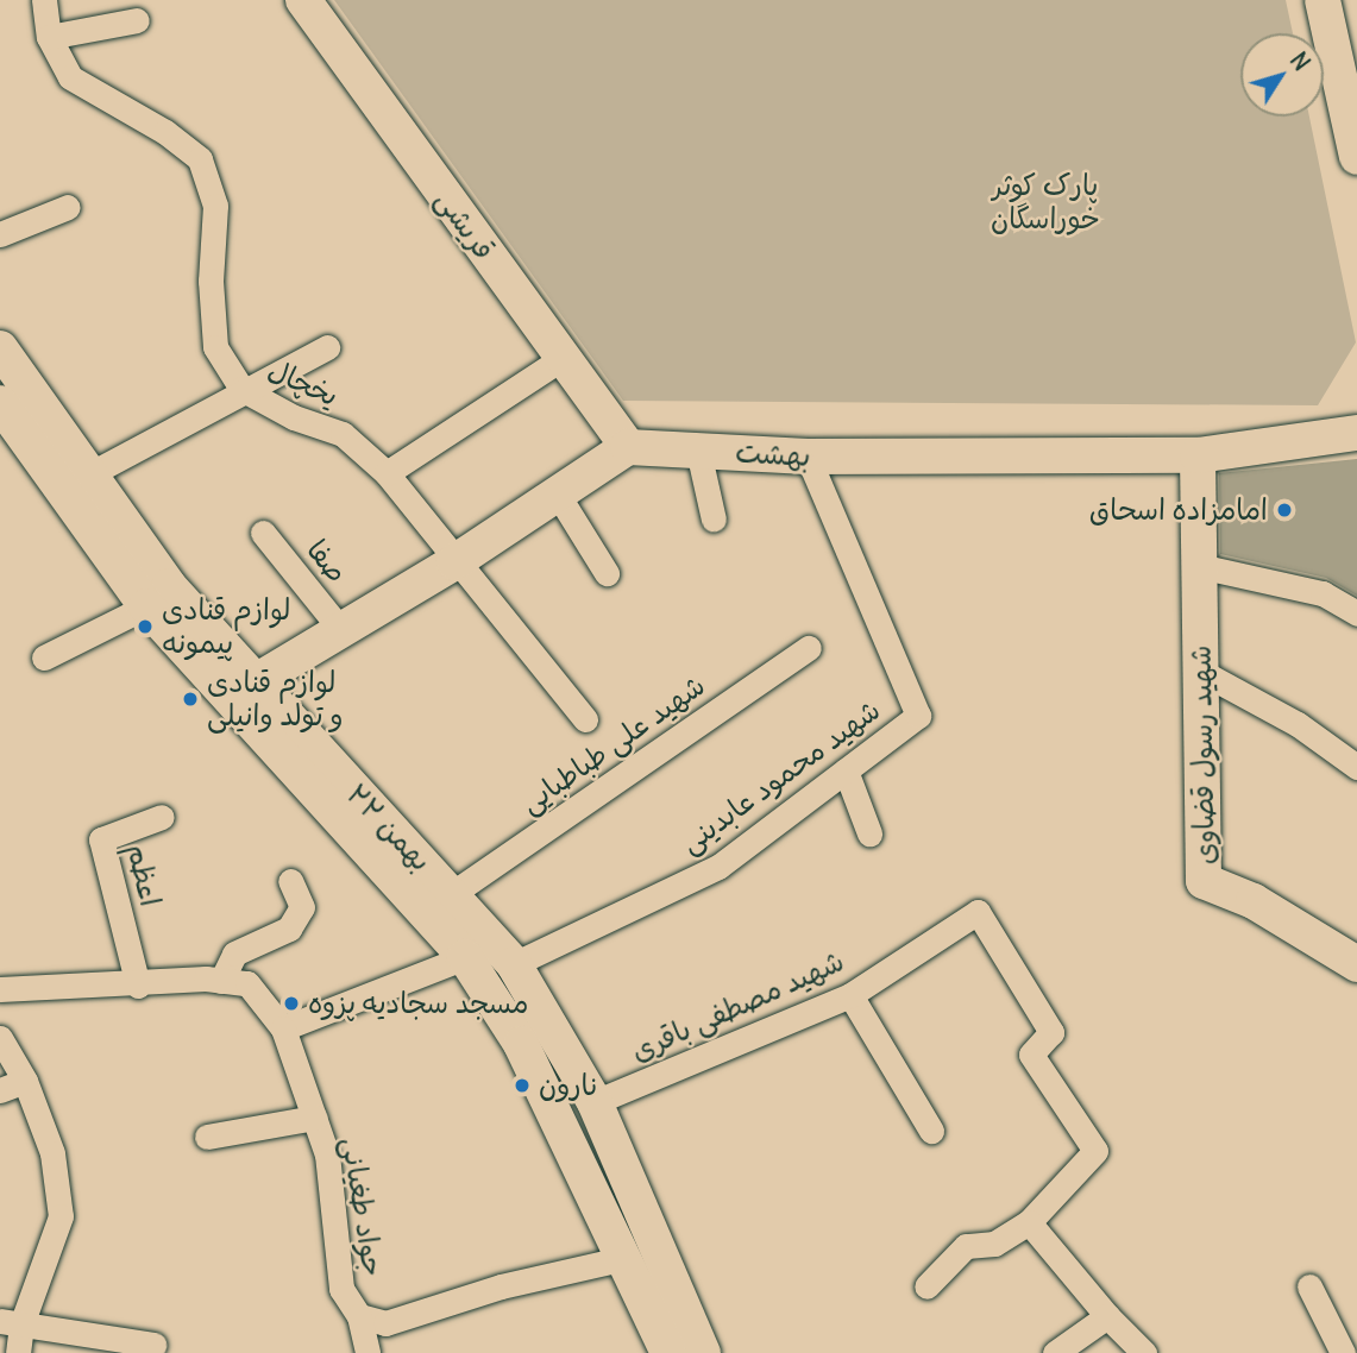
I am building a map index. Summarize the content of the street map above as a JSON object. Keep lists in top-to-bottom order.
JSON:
{
  "streets": {
    "street": [
      "قریشی",
      "یخچال",
      "بهشت",
      "صفا",
      "شهید علی طباطبایی",
      "شهید رسول قضاوی",
      "شهید محمود عابدینی",
      "۲۲ بهمن",
      "اعظم",
      "شهید مصطفی باقری",
      "جواد طغیانی"
    ]
  },
  "crossings": [
    ["قریشی", "بهشت"],
    ["بهشت", "شهید رسول قضاوی"],
    ["بهشت", "شهید محمود عابدینی"],
    ["شهید علی طباطبایی", "۲۲ بهمن"],
    ["شهید محمود عابدینی", "۲۲ بهمن"],
    ["۲۲ بهمن", "شهید مصطفی باقری"],
    ["۲۲ بهمن", "جواد طغیانی"]
  ],
  "parks": ["پارک کوثر خوراسگان"],
  "places": [
    "امامزاده اسحاق",
    "لوازم قنادی پیمونه",
    "لوازم قنادی و تولد وانیلی",
    "مسجد سجادیه پزوه",
    "نارون"
  ],
  "north": "top right"
}
